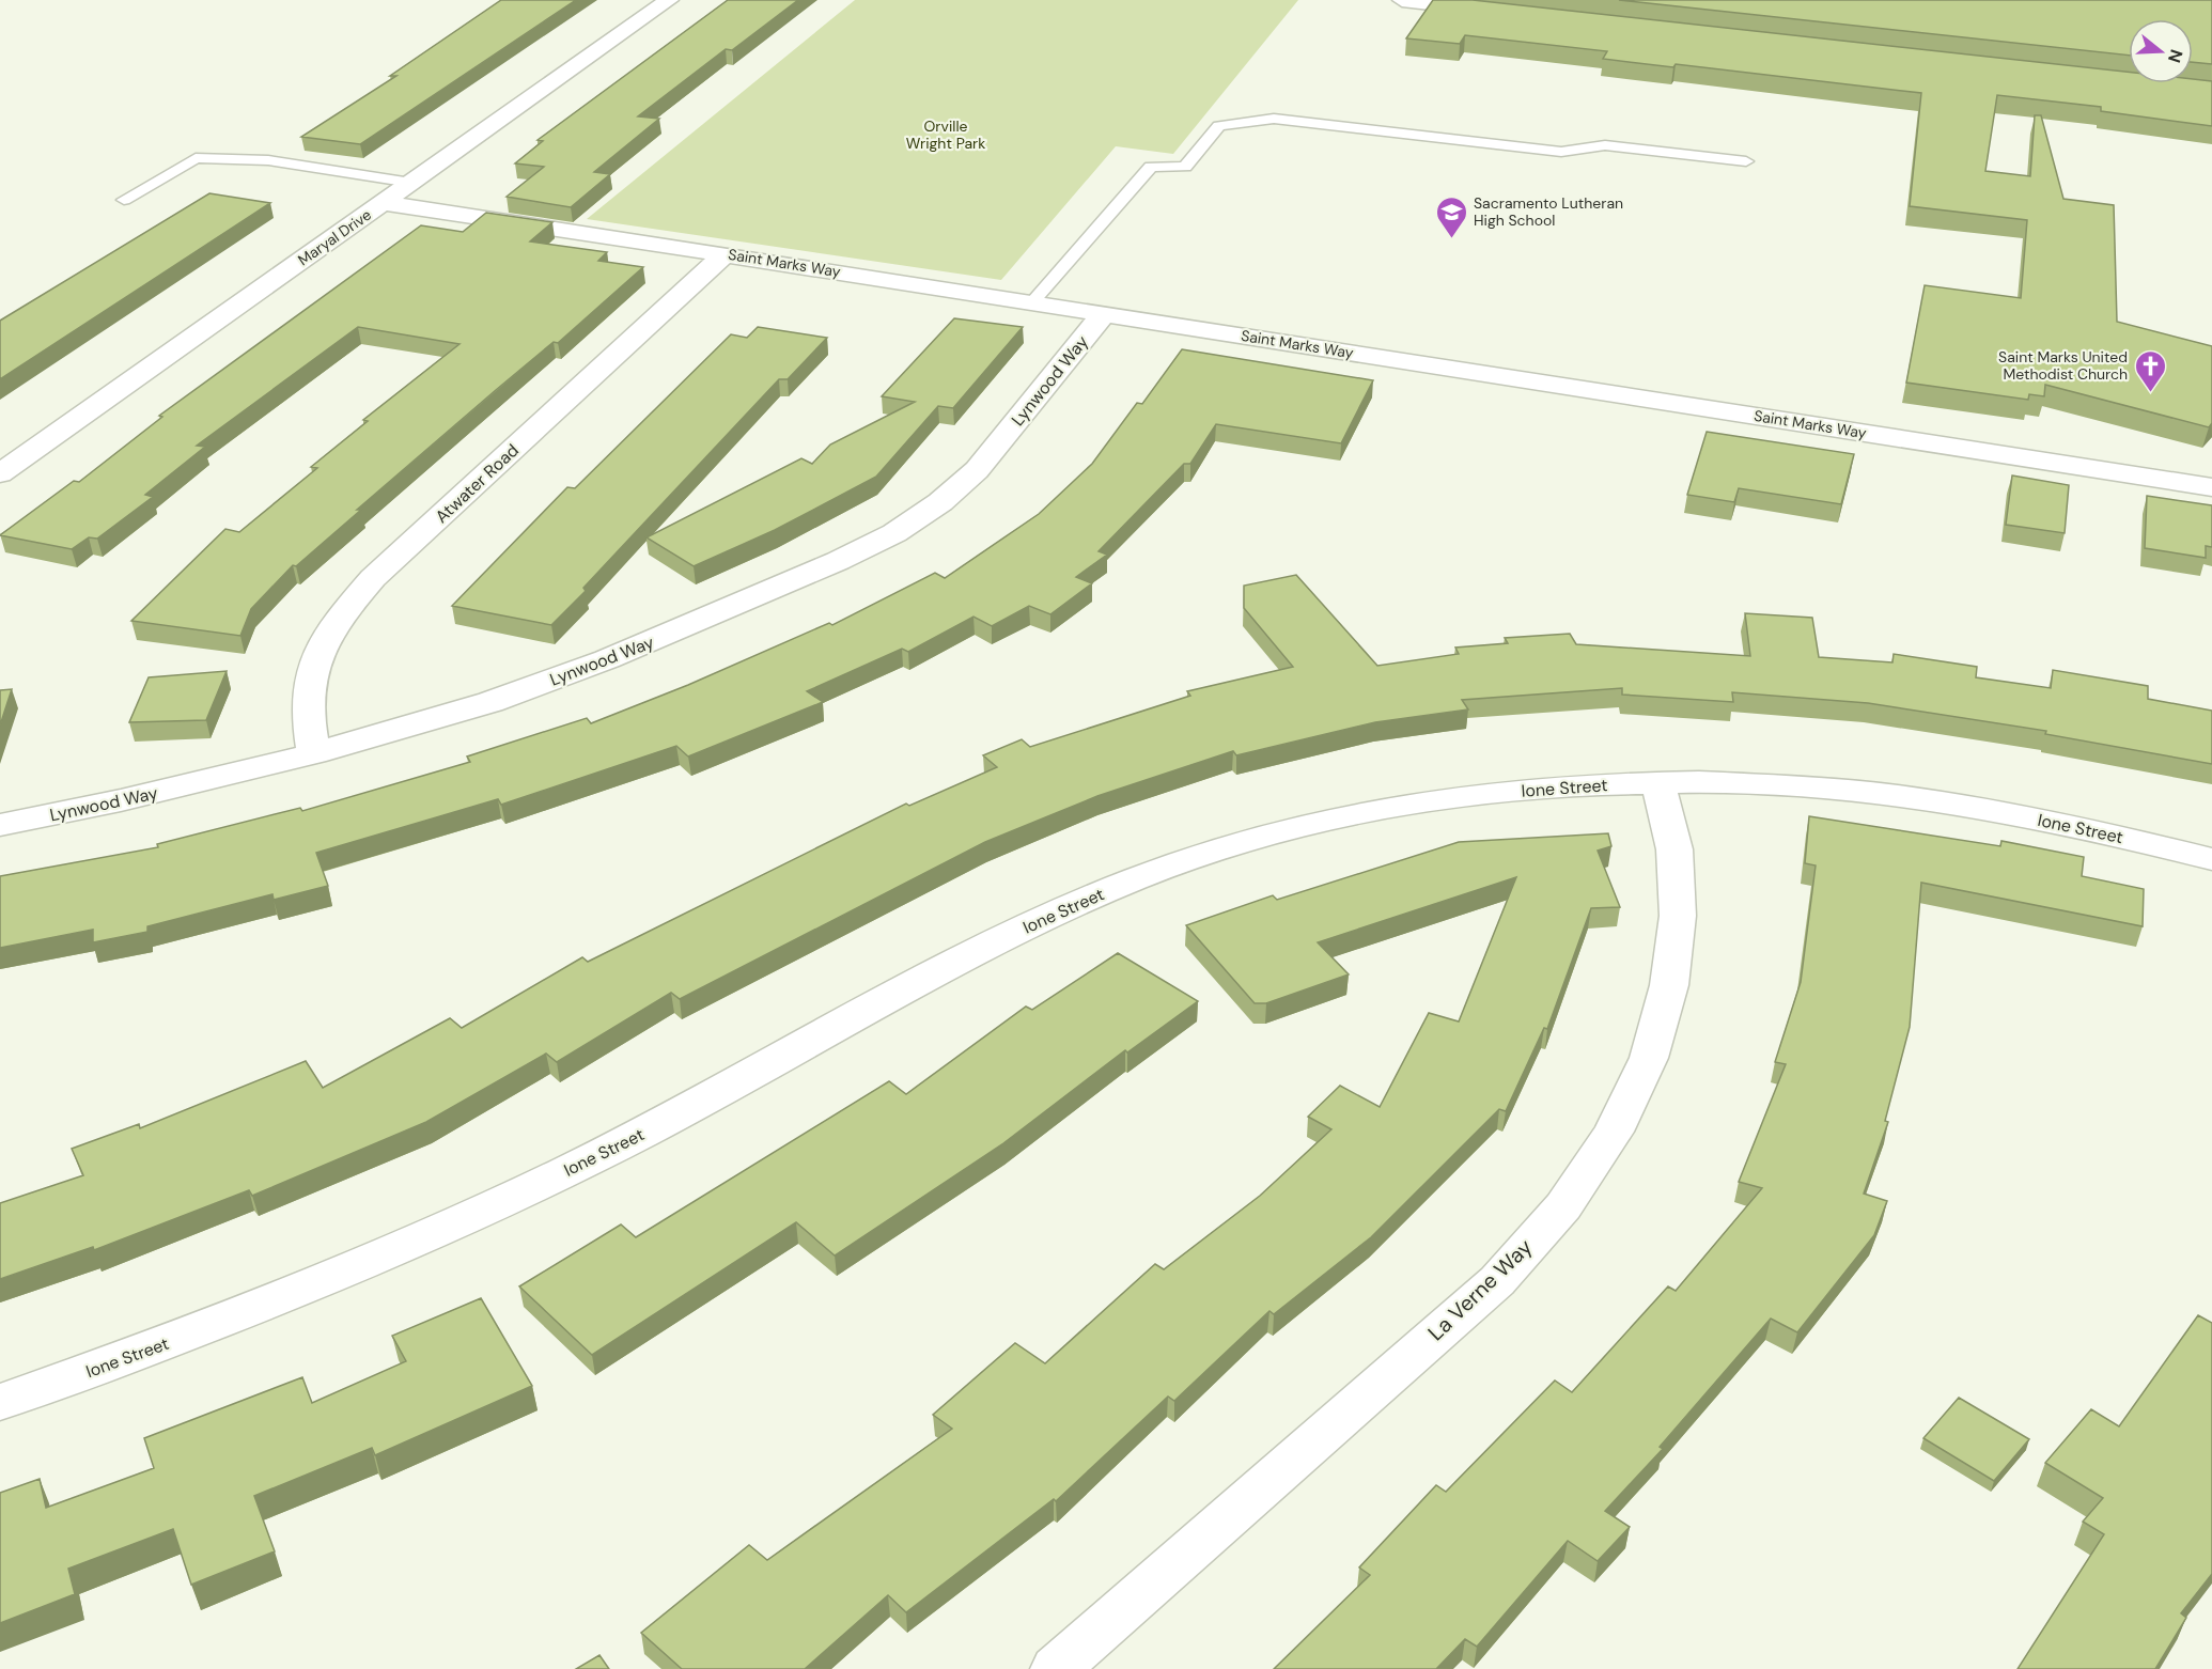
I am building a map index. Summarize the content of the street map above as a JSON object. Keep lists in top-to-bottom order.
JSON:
{
  "streets": {
    "street": [
      "Maryal Drive",
      "Saint Marks Way",
      "Lynwood Way",
      "Atwater Road",
      "Ione Street",
      "La Verne Way"
    ]
  },
  "crossings": [
    ["Maryal Drive", "Saint Marks Way"],
    ["Saint Marks Way", "Lynwood Way"],
    ["Saint Marks Way", "Atwater Road"],
    ["Lynwood Way", "Atwater Road"],
    ["Ione Street", "La Verne Way"]
  ],
  "parks": ["Orville Wright Park"],
  "places": {
    "school or university": ["Sacramento Lutheran High School"],
    "church": ["Saint Marks United Methodist Church"]
  },
  "north": "right"
}
